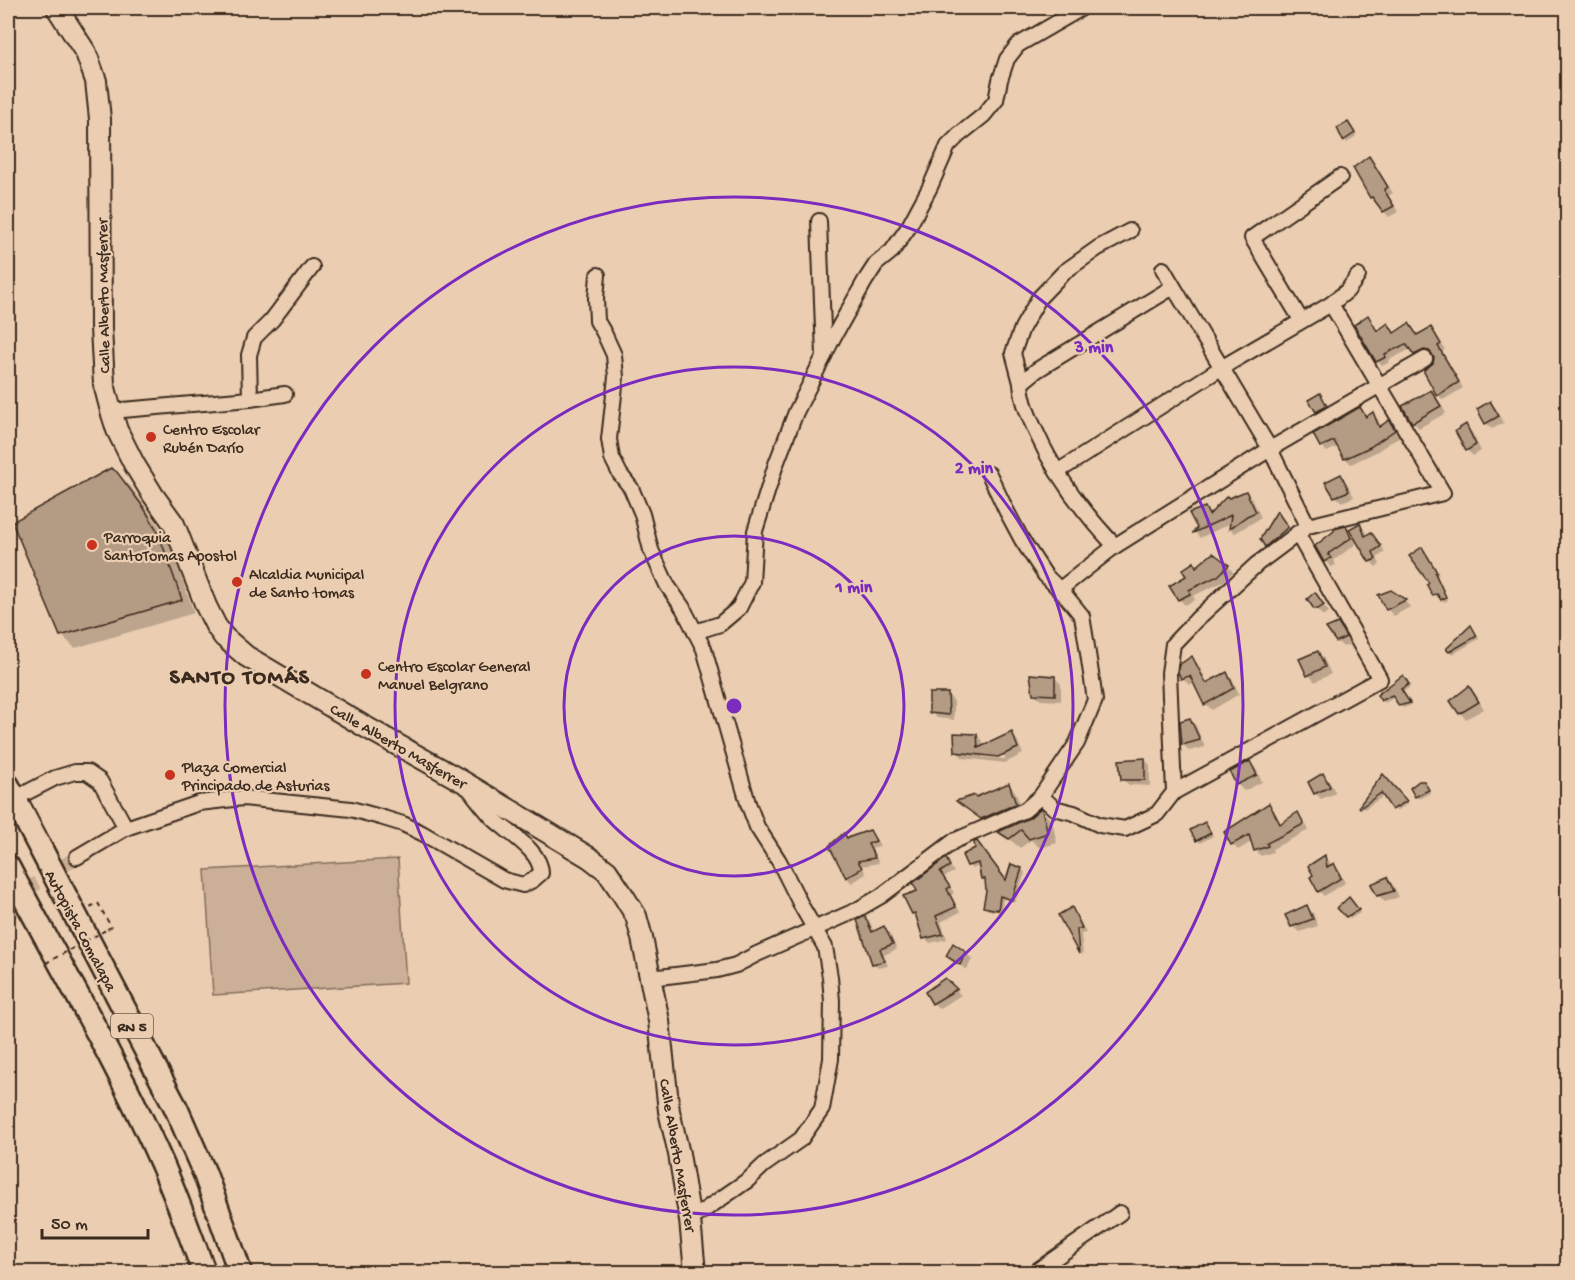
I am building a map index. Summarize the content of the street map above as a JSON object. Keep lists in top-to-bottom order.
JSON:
{
  "streets": {
    "highway": ["Autopista Comalapa", "RN 5"],
    "main road": ["Calle Alberto Masferrer"]
  },
  "districts": ["SANTO TOMÁS"],
  "places": [
    "Centro Escolar Rubén Darío",
    "Parroquia SantoTomas Apostol",
    "Alcaldia Municipal de Santo tomas",
    "Centro Escolar General Manuel Belgrano",
    "Plaza Comercial Principado de Asturias"
  ],
  "scale_bar": "50 m",
  "rings": ["3 min", "2 min", "1 min"]
}
